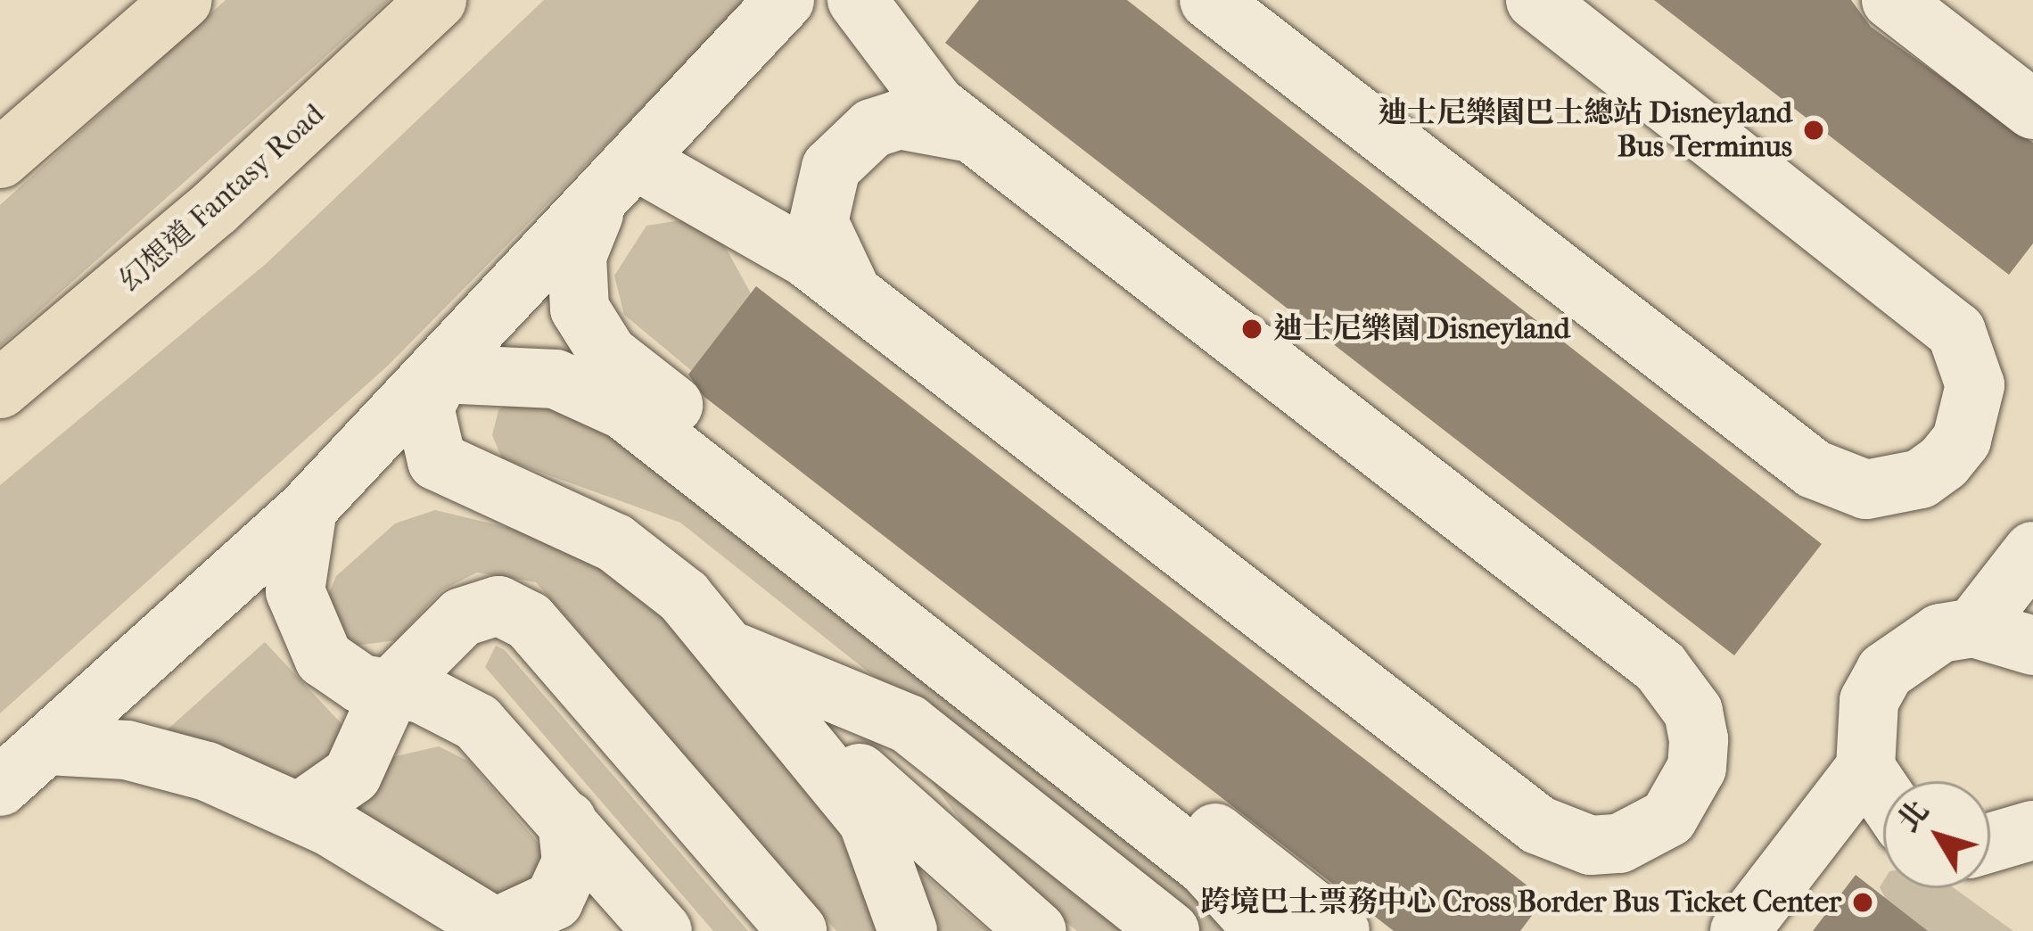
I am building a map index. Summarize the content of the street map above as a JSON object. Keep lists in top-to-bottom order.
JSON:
{
  "streets": {
    "main road": ["幻想道 Fantasy Road"]
  },
  "places": ["迪士尼樂園巴士總站 Disneyland Bus Terminus", "迪士尼樂園 Disneyland", "跨境巴士票務中心 Cross Border Bus Ticket Center"],
  "north": "top left"
}
